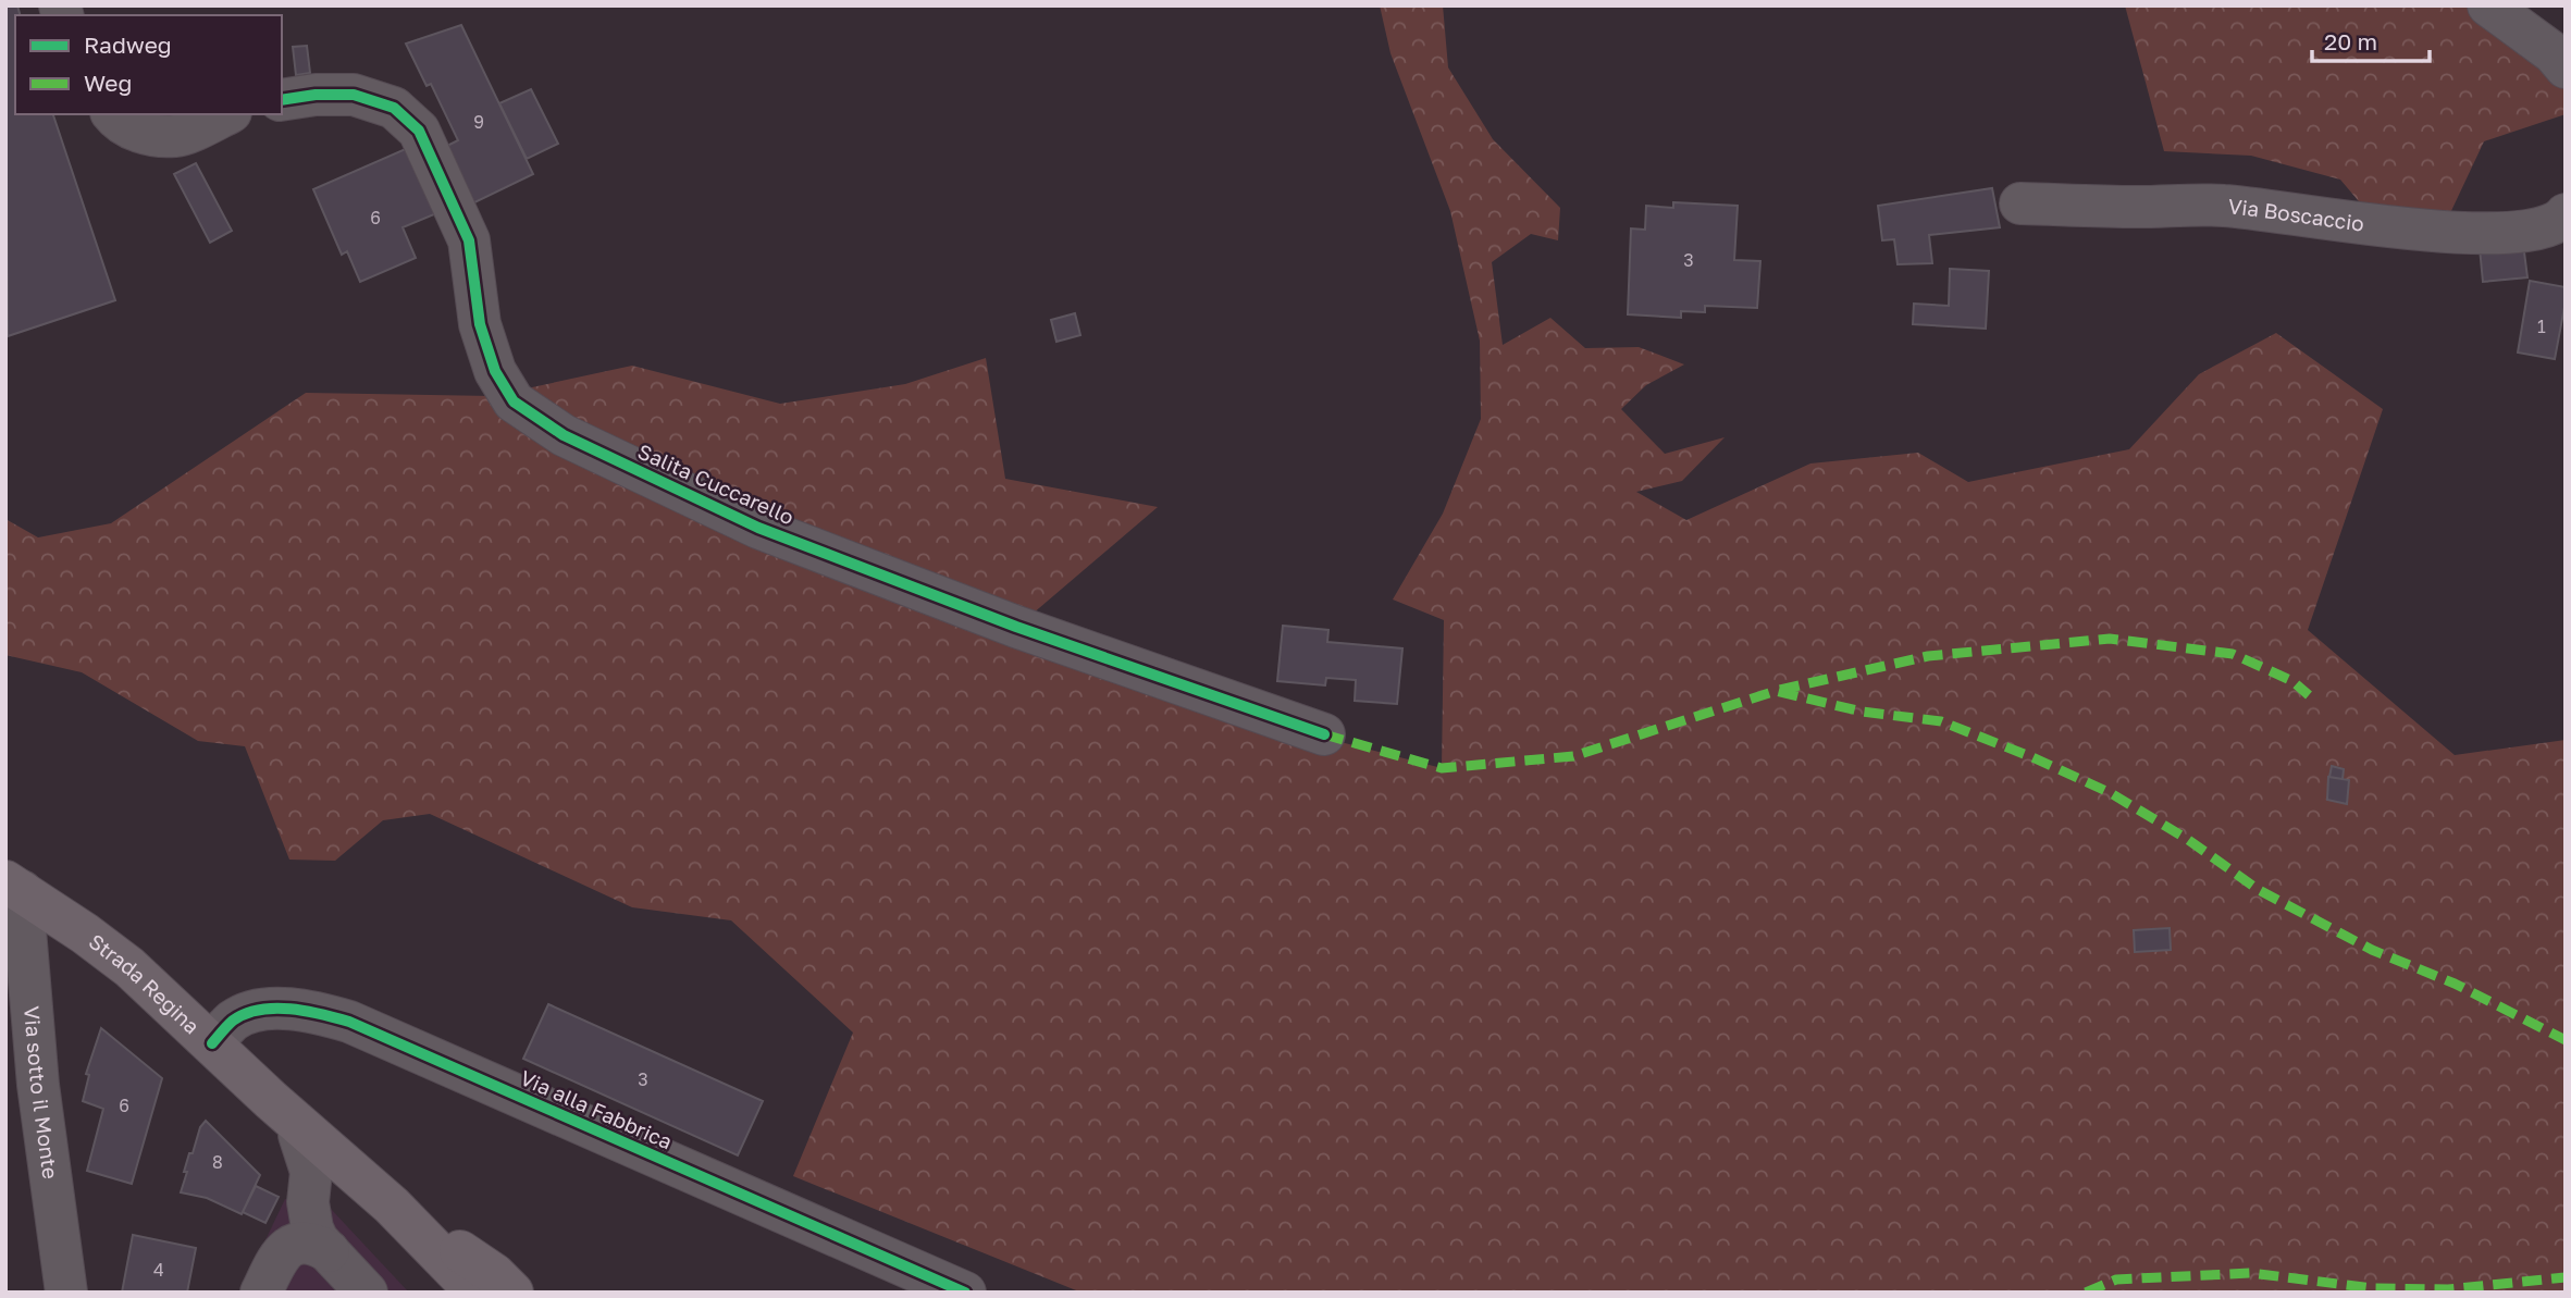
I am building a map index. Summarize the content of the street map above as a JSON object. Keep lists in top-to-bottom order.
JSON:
{
  "streets": {
    "main road": ["Strada Regina"],
    "street": [
      "Via Boscaccio",
      "Salita Cuccarello",
      "Via sotto il Monte",
      "Via alla Fabbrica"
    ]
  },
  "crossings": [
    ["Strada Regina", "Via sotto il Monte"],
    ["Strada Regina", "Via alla Fabbrica"]
  ],
  "house_numbers": [
    "9",
    "6",
    "3",
    "1",
    "3",
    "6",
    "8",
    "4"
  ],
  "legend": ["Radweg", "Weg"],
  "scale_bar": "20 m"
}
